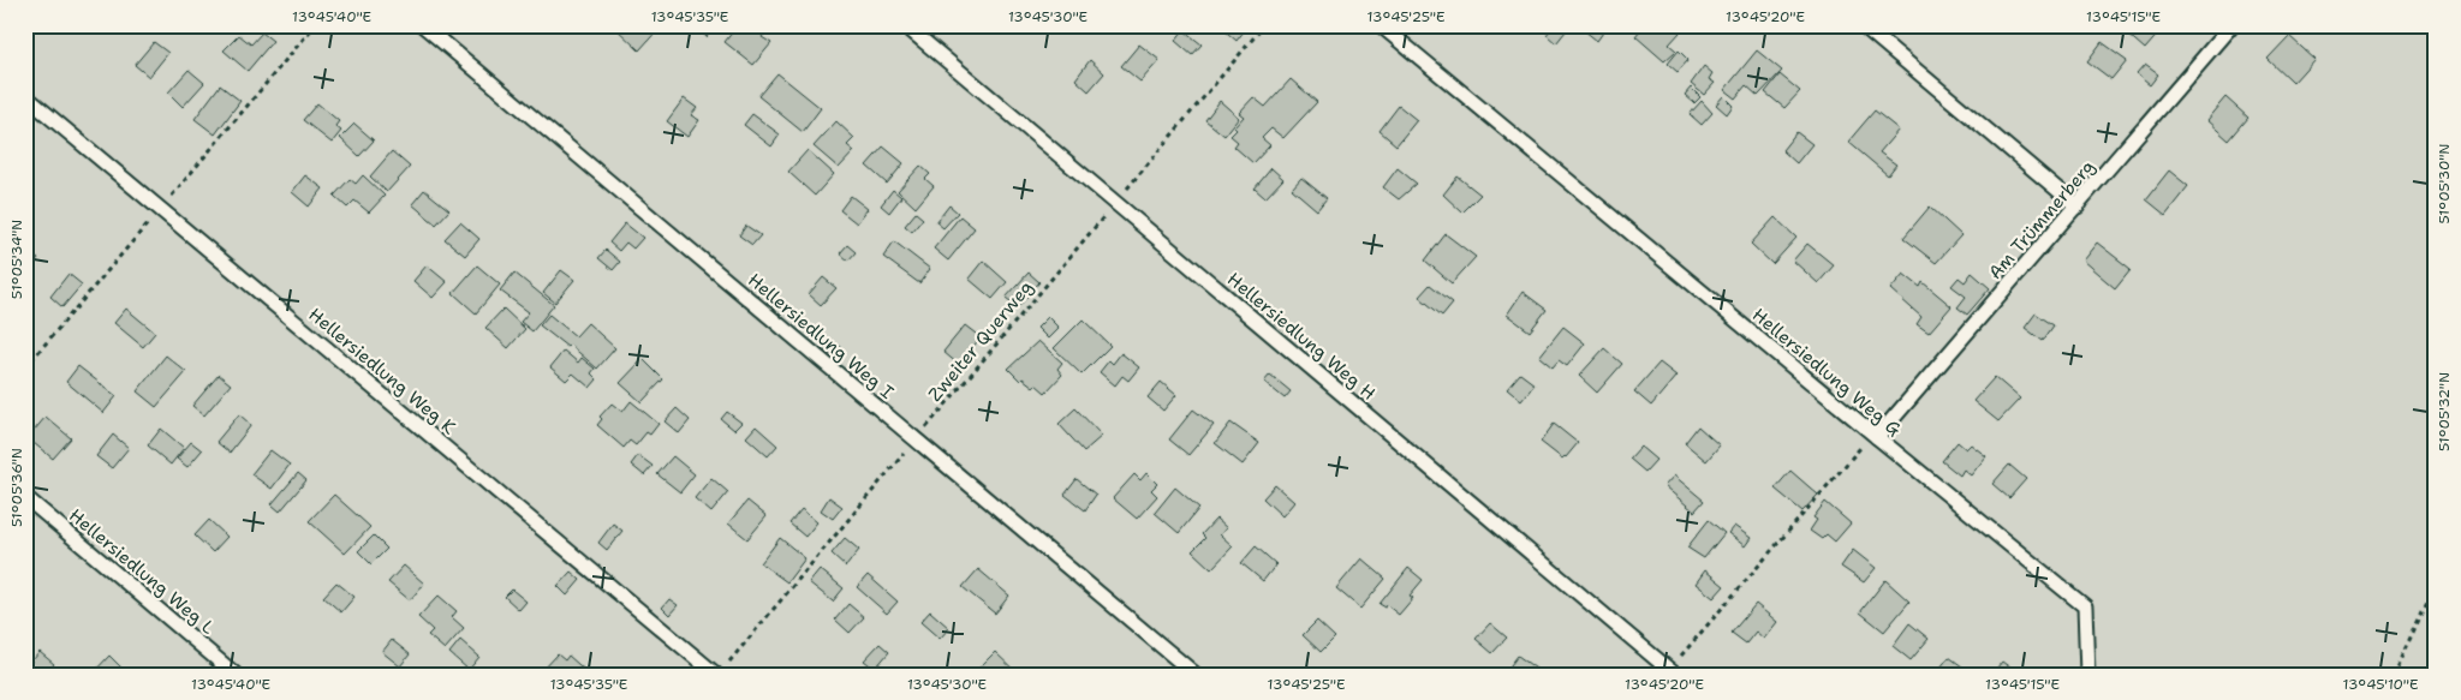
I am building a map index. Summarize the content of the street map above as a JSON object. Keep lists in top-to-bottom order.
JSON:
{
  "streets": {
    "lane": [
      "Am Trümmerberg",
      "Hellersiedlung Weg I",
      "Hellersiedlung Weg H",
      "Hellersiedlung Weg K",
      "Hellersiedlung Weg G",
      "Hellersiedlung Weg L"
    ],
    "path": ["Zweiter Querweg"]
  },
  "crossings": [
    ["Am Trümmerberg", "Hellersiedlung Weg G"],
    ["Hellersiedlung Weg I", "Zweiter Querweg"],
    ["Hellersiedlung Weg H", "Zweiter Querweg"],
    ["Zweiter Querweg", "Hellersiedlung Weg K"]
  ],
  "coordinates": [
    "13°45'40\"E",
    "13°45'35\"E",
    "13°45'30\"E",
    "13°45'25\"E",
    "13°45'20\"E",
    "13°45'15\"E",
    "51°05'30\"N",
    "51°05'34\"N",
    "51°05'32\"N",
    "51°05'36\"N",
    "13°45'10\"E"
  ]
}
